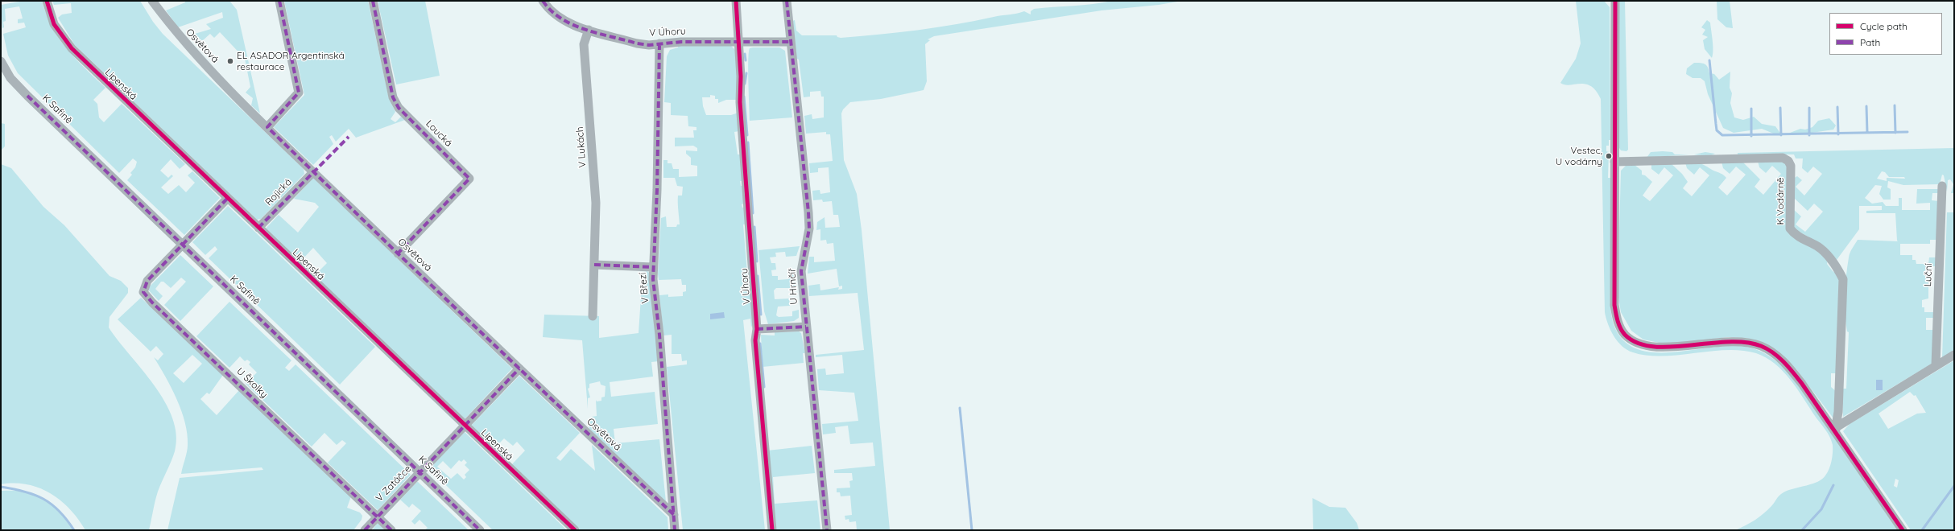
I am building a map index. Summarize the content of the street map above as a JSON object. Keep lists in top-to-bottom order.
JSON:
{
  "streets": {
    "street": [
      "V Úhoru",
      "Osvětová",
      "Lipenská",
      "K Safině",
      "Loucká",
      "V Lukách",
      "Rojická",
      "K Vodárně",
      "Luční",
      "U Hrnčíř",
      "V Březí",
      "U Školky",
      "V Zatáčce"
    ]
  },
  "crossings": [
    ["V Úhoru", "V Lukách"],
    ["V Úhoru", "V Březí"],
    ["Osvětová", "Loucká"],
    ["Osvětová", "Rojická"],
    ["Osvětová", "V Březí"],
    ["Osvětová", "V Zatáčce"],
    ["Lipenská", "Rojická"],
    ["Lipenská", "V Zatáčce"],
    ["K Safině", "U Školky"],
    ["K Safině", "V Zatáčce"],
    ["U Školky", "V Zatáčce"]
  ],
  "places": ["EL ASADOR Argentinská restaurace", "Vestec, U vodárny"],
  "legend": ["Cycle path", "Path"]
}
